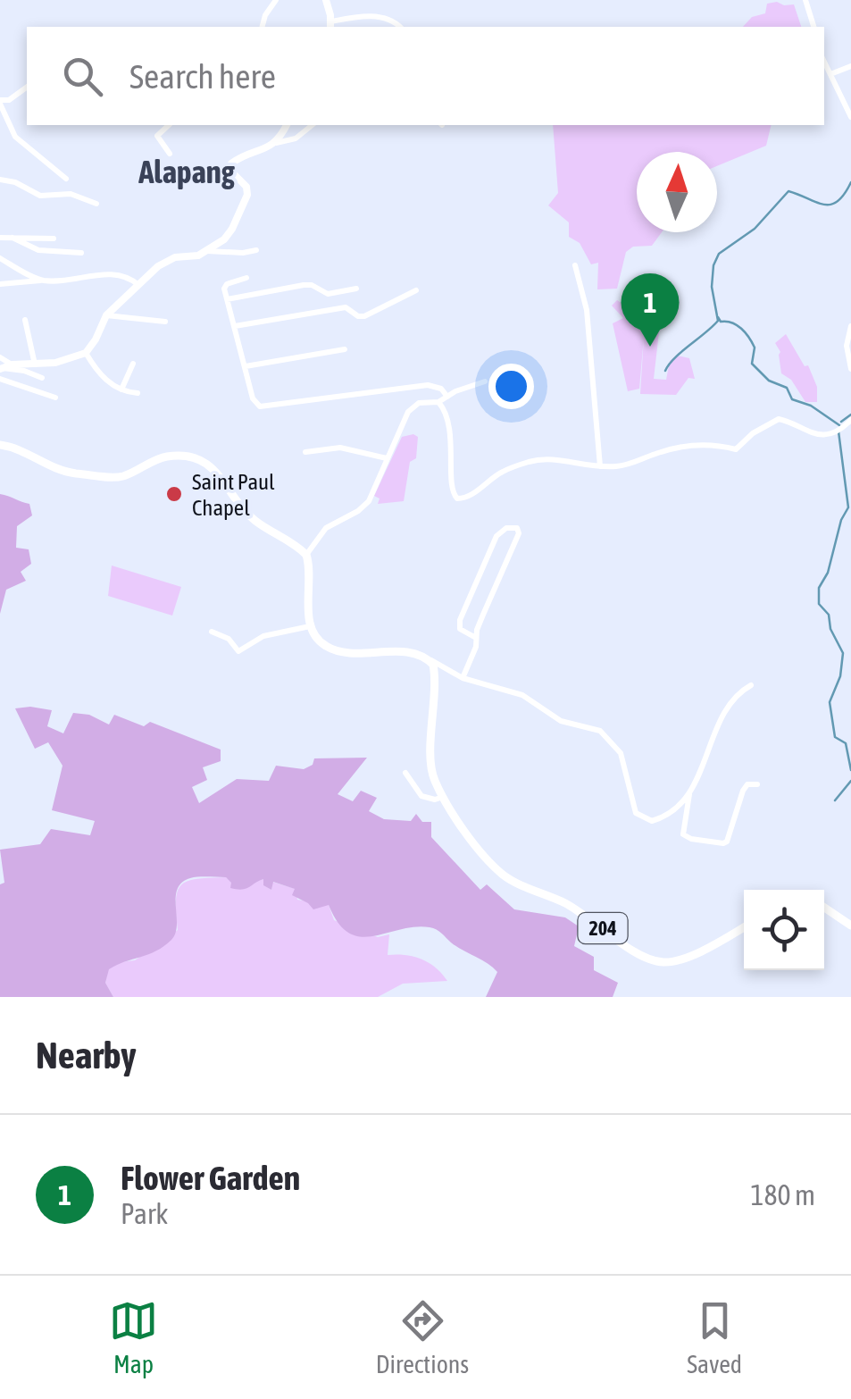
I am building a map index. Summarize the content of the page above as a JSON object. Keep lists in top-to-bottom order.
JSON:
{
  "streets": {
    "highway": ["204"]
  },
  "districts": ["Alapang"],
  "places": ["Saint Paul Chapel"],
  "north": "top",
  "page": {
    "search": "Search here",
    "pins": "1",
    "heading": "Nearby",
    "list": [
      {
        "mark": "1",
        "name": "Flower Garden",
        "note": "Park",
        "value": "180 m"
      }
    ],
    "nav": ["Map", "Directions", "Saved"]
  }
}
